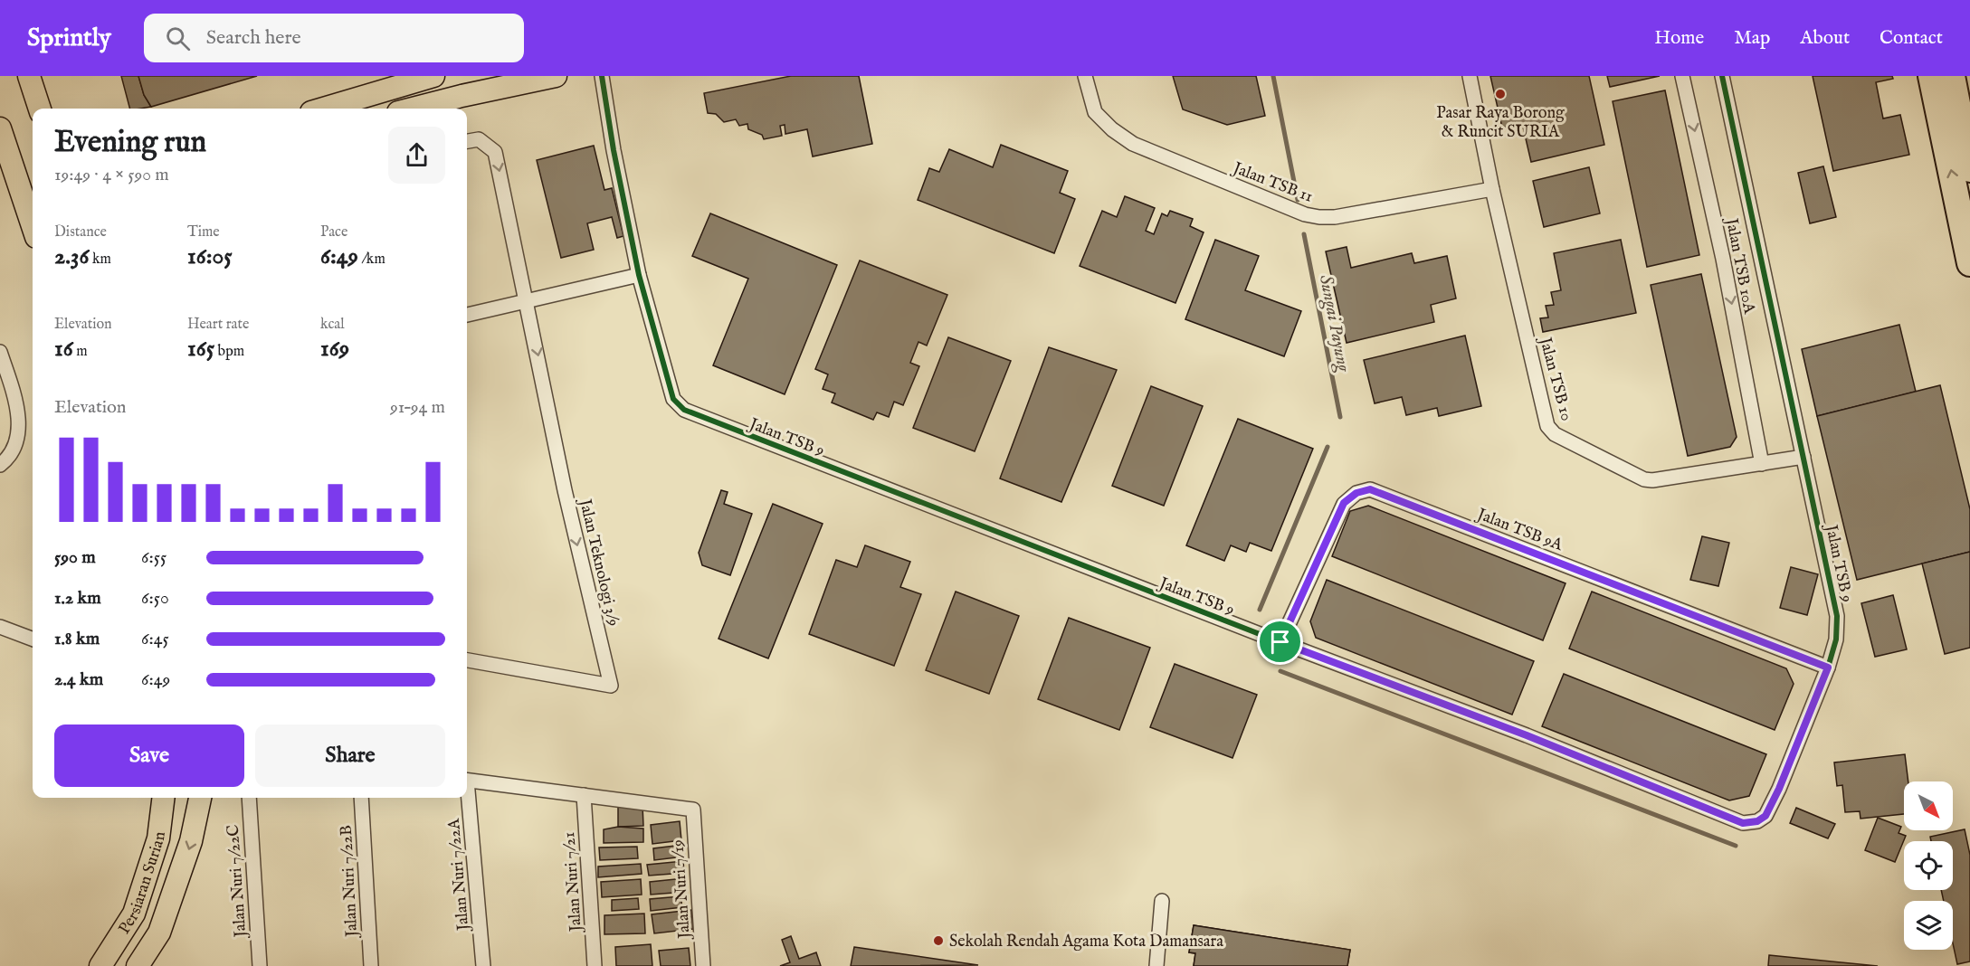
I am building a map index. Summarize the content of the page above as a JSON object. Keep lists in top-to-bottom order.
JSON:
{
  "streets": {
    "main road": ["Persiaran Surian"],
    "street": [
      "Jalan TSB 11",
      "Jalan TSB 10A",
      "Jalan TSB 10",
      "Jalan TSB 9",
      "Jalan TSB 9A",
      "Jalan Teknologi 3/9",
      "Jalan Nuri 7/22A",
      "Jalan Nuri 7/22C",
      "Jalan Nuri 7/22B",
      "Jalan Nuri 7/21",
      "Jalan Nuri 7/19"
    ]
  },
  "crossings": [
    ["Jalan TSB 11", "Jalan TSB 10"],
    ["Jalan TSB 10A", "Jalan TSB 10"],
    ["Jalan TSB 10", "Jalan TSB 9"],
    ["Jalan TSB 9", "Jalan TSB 9A"],
    ["Jalan Nuri 7/21", "Jalan Nuri 7/19"]
  ],
  "one_way": ["Jalan TSB 10A"],
  "water": ["Sungai Payung"],
  "places": ["Pasar Raya Borong & Runcit SURIA", "Sekolah Rendah Agama Kota Damansara"],
  "north": "bottom right",
  "page": {
    "header": "Sprintly",
    "search": "Search here",
    "nav": [
      "Home",
      "Map",
      "About",
      "Contact"
    ],
    "heading": ["Evening run", "19:49 · 4 × 590 m"],
    "stats": [
      ["Distance", "2.36 km"],
      ["Time", "16:05"],
      ["Pace", "6:49 /km"],
      ["Elevation", "16 m"],
      ["Heart rate", "165 bpm"],
      ["kcal", "169"]
    ],
    "chart": ["Elevation", "91–94 m"],
    "list": [
      {
        "name": "590 m",
        "note": "6:55"
      },
      {
        "name": "1.2 km",
        "note": "6:50"
      },
      {
        "name": "1.8 km",
        "note": "6:45"
      },
      {
        "name": "2.4 km",
        "note": "6:49"
      }
    ],
    "buttons": ["Save", "Share"]
  }
}
